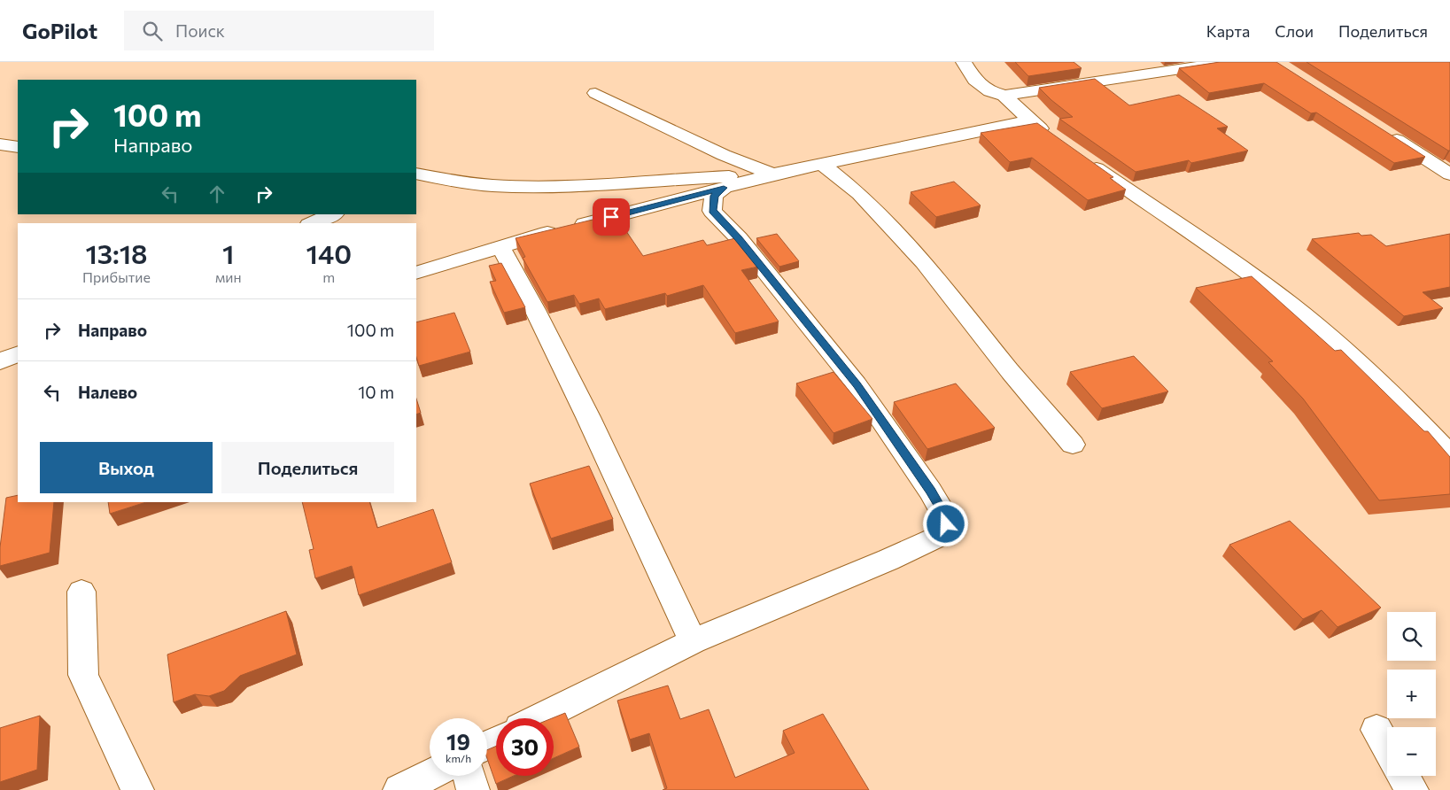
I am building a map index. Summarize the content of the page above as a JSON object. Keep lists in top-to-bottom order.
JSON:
{
  "page": {
    "header": "GoPilot",
    "search": "Поиск",
    "nav": ["Карта", "Слои", "Поделиться"],
    "turn": ["100 m", "Направо"],
    "eta": [
      "13:18",
      "Прибытие",
      "1",
      "мин",
      "140",
      "m"
    ],
    "list": [
      {
        "name": "Направо",
        "value": "100 m"
      },
      {
        "name": "Налево",
        "value": "10 m"
      }
    ],
    "buttons": ["Выход", "Поделиться"],
    "map_buttons": ["+", "−"],
    "speed": "19 km/h",
    "limit": "30"
  }
}
